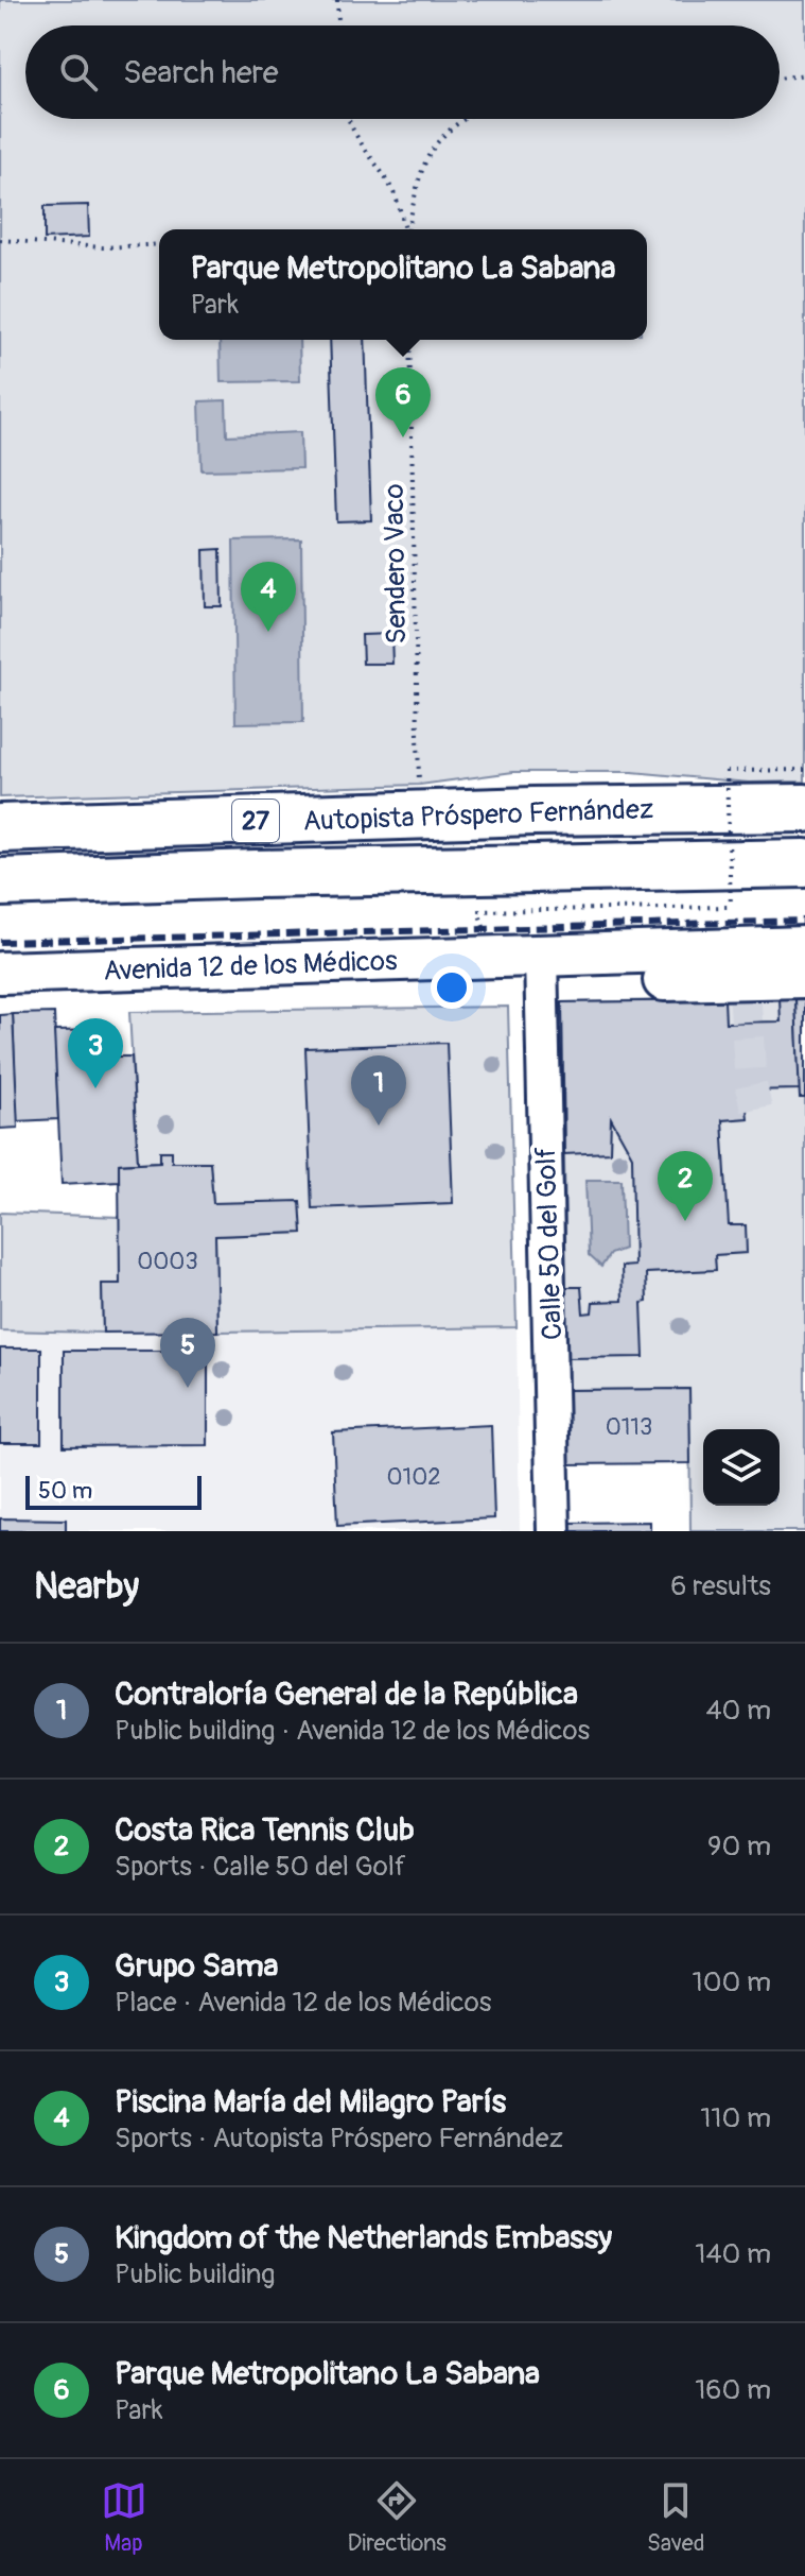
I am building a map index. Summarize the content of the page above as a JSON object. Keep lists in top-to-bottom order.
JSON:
{
  "streets": {
    "highway": ["Autopista Próspero Fernández", "27"],
    "main road": ["Avenida 12 de los Médicos"],
    "street": ["Calle 50 del Golf"],
    "path": ["Sendero Vaco"]
  },
  "crossings": [
    ["Avenida 12 de los Médicos", "Calle 50 del Golf"]
  ],
  "house_numbers": ["0003", "0113", "0102"],
  "scale_bar": "50 m",
  "page": {
    "search": "Search here",
    "popup": ["Parque Metropolitano La Sabana", "Park"],
    "pins": [
      "6",
      "4",
      "3",
      "1",
      "2",
      "5"
    ],
    "scale": "50 m",
    "heading": ["Nearby", "6 results"],
    "list": [
      {
        "mark": "1",
        "name": "Contraloría General de la República",
        "note": "Public building · Avenida 12 de los Médicos",
        "value": "40 m"
      },
      {
        "mark": "2",
        "name": "Costa Rica Tennis Club",
        "note": "Sports · Calle 50 del Golf",
        "value": "90 m"
      },
      {
        "mark": "3",
        "name": "Grupo Sama",
        "note": "Place · Avenida 12 de los Médicos",
        "value": "100 m"
      },
      {
        "mark": "4",
        "name": "Piscina María del Milagro París",
        "note": "Sports · Autopista Próspero Fernández",
        "value": "110 m"
      },
      {
        "mark": "5",
        "name": "Kingdom of the Netherlands Embassy",
        "note": "Public building",
        "value": "140 m"
      },
      {
        "mark": "6",
        "name": "Parque Metropolitano La Sabana",
        "note": "Park",
        "value": "160 m"
      }
    ],
    "nav": ["Map", "Directions", "Saved"]
  }
}
